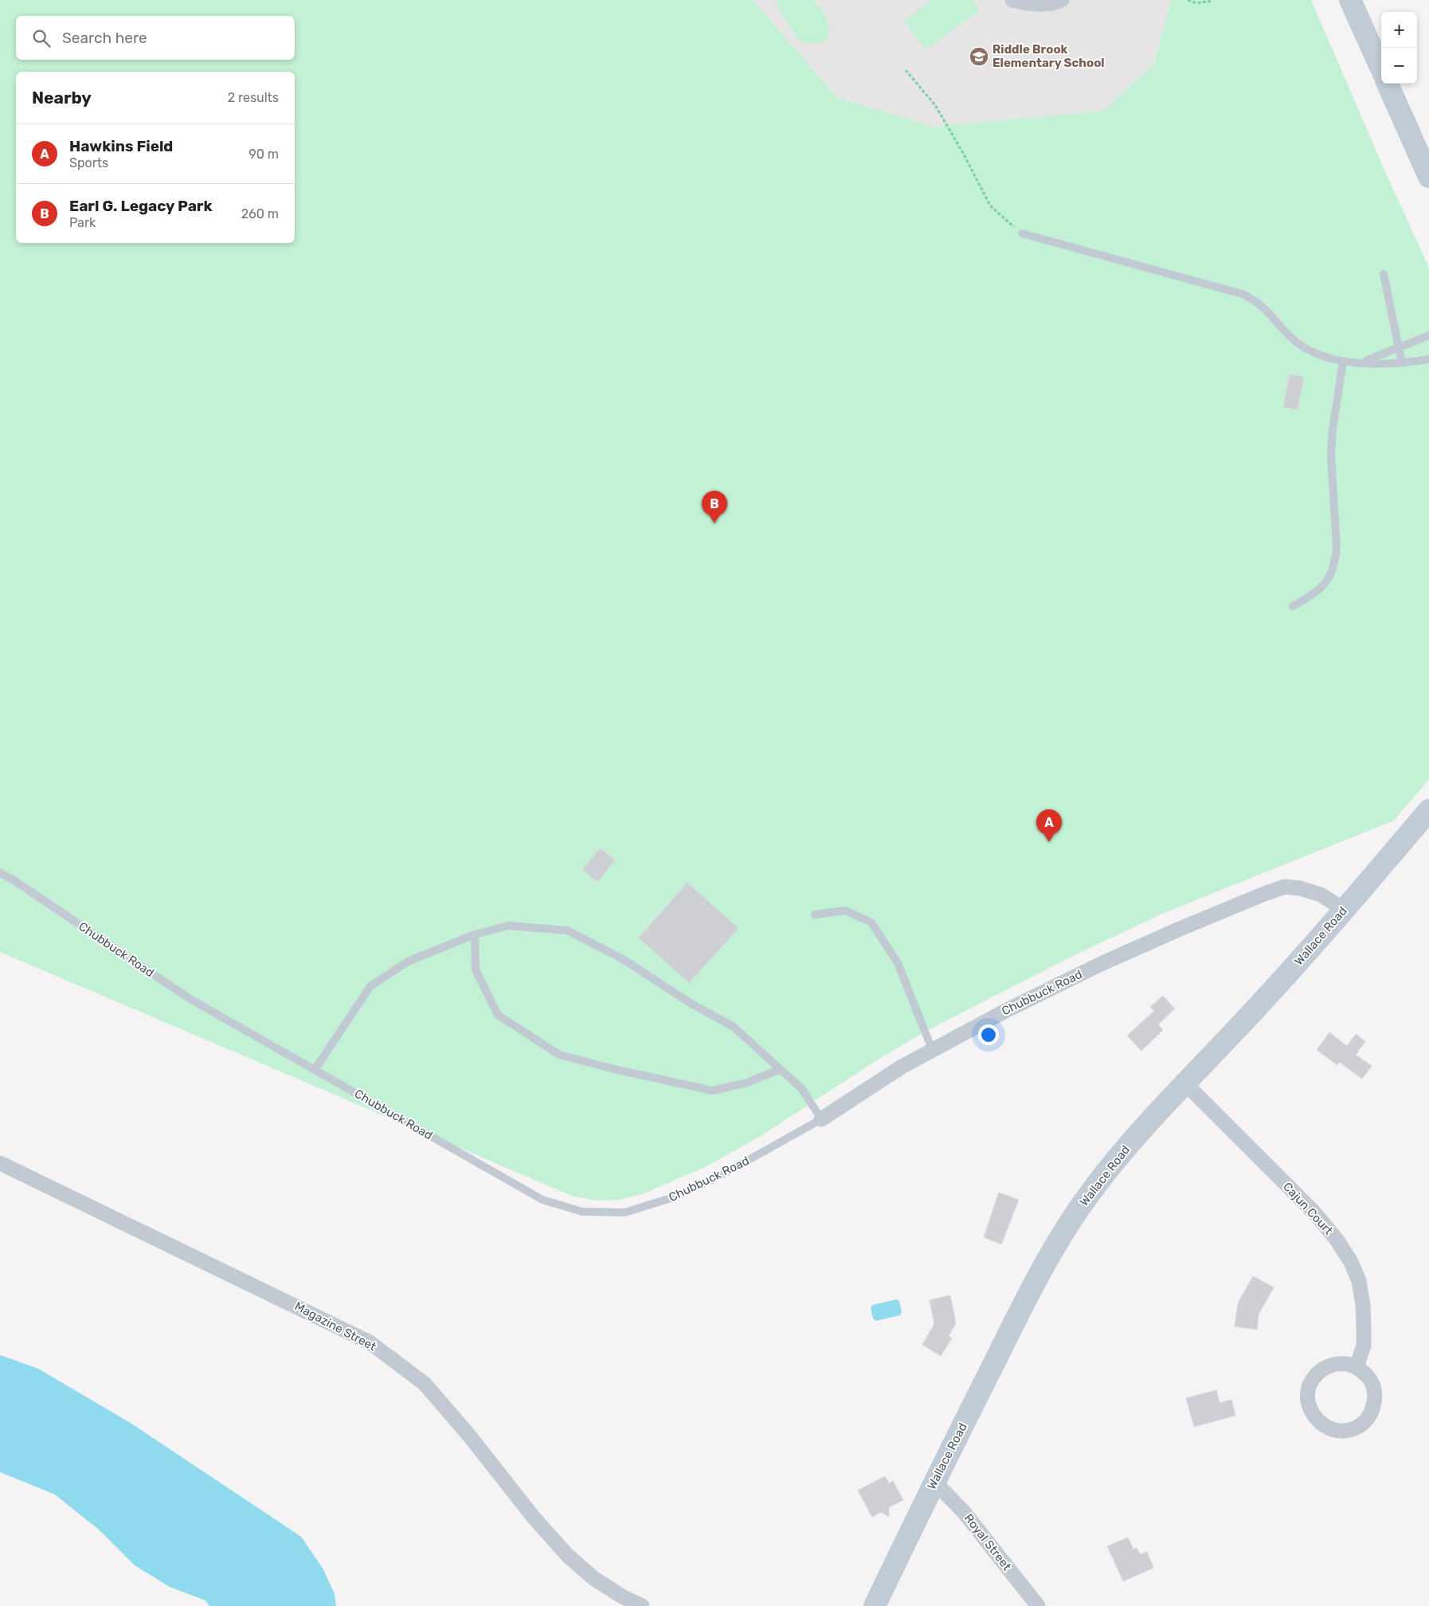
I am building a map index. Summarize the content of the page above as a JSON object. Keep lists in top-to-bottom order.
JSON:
{
  "streets": {
    "street": [
      "Wallace Road",
      "Chubbuck Road",
      "Cajun Court",
      "Magazine Street",
      "Royal Street"
    ]
  },
  "crossings": [
    ["Wallace Road", "Chubbuck Road"],
    ["Wallace Road", "Cajun Court"],
    ["Wallace Road", "Royal Street"]
  ],
  "places": {
    "school or university": ["Riddle Brook Elementary School"]
  },
  "page": {
    "map_buttons": ["+", "−"],
    "search": "Search here",
    "heading": ["Nearby", "2 results"],
    "list": [
      {
        "mark": "A",
        "name": "Hawkins Field",
        "note": "Sports",
        "value": "90 m"
      },
      {
        "mark": "B",
        "name": "Earl G. Legacy Park",
        "note": "Park",
        "value": "260 m"
      }
    ],
    "pins": ["B", "A"]
  }
}
